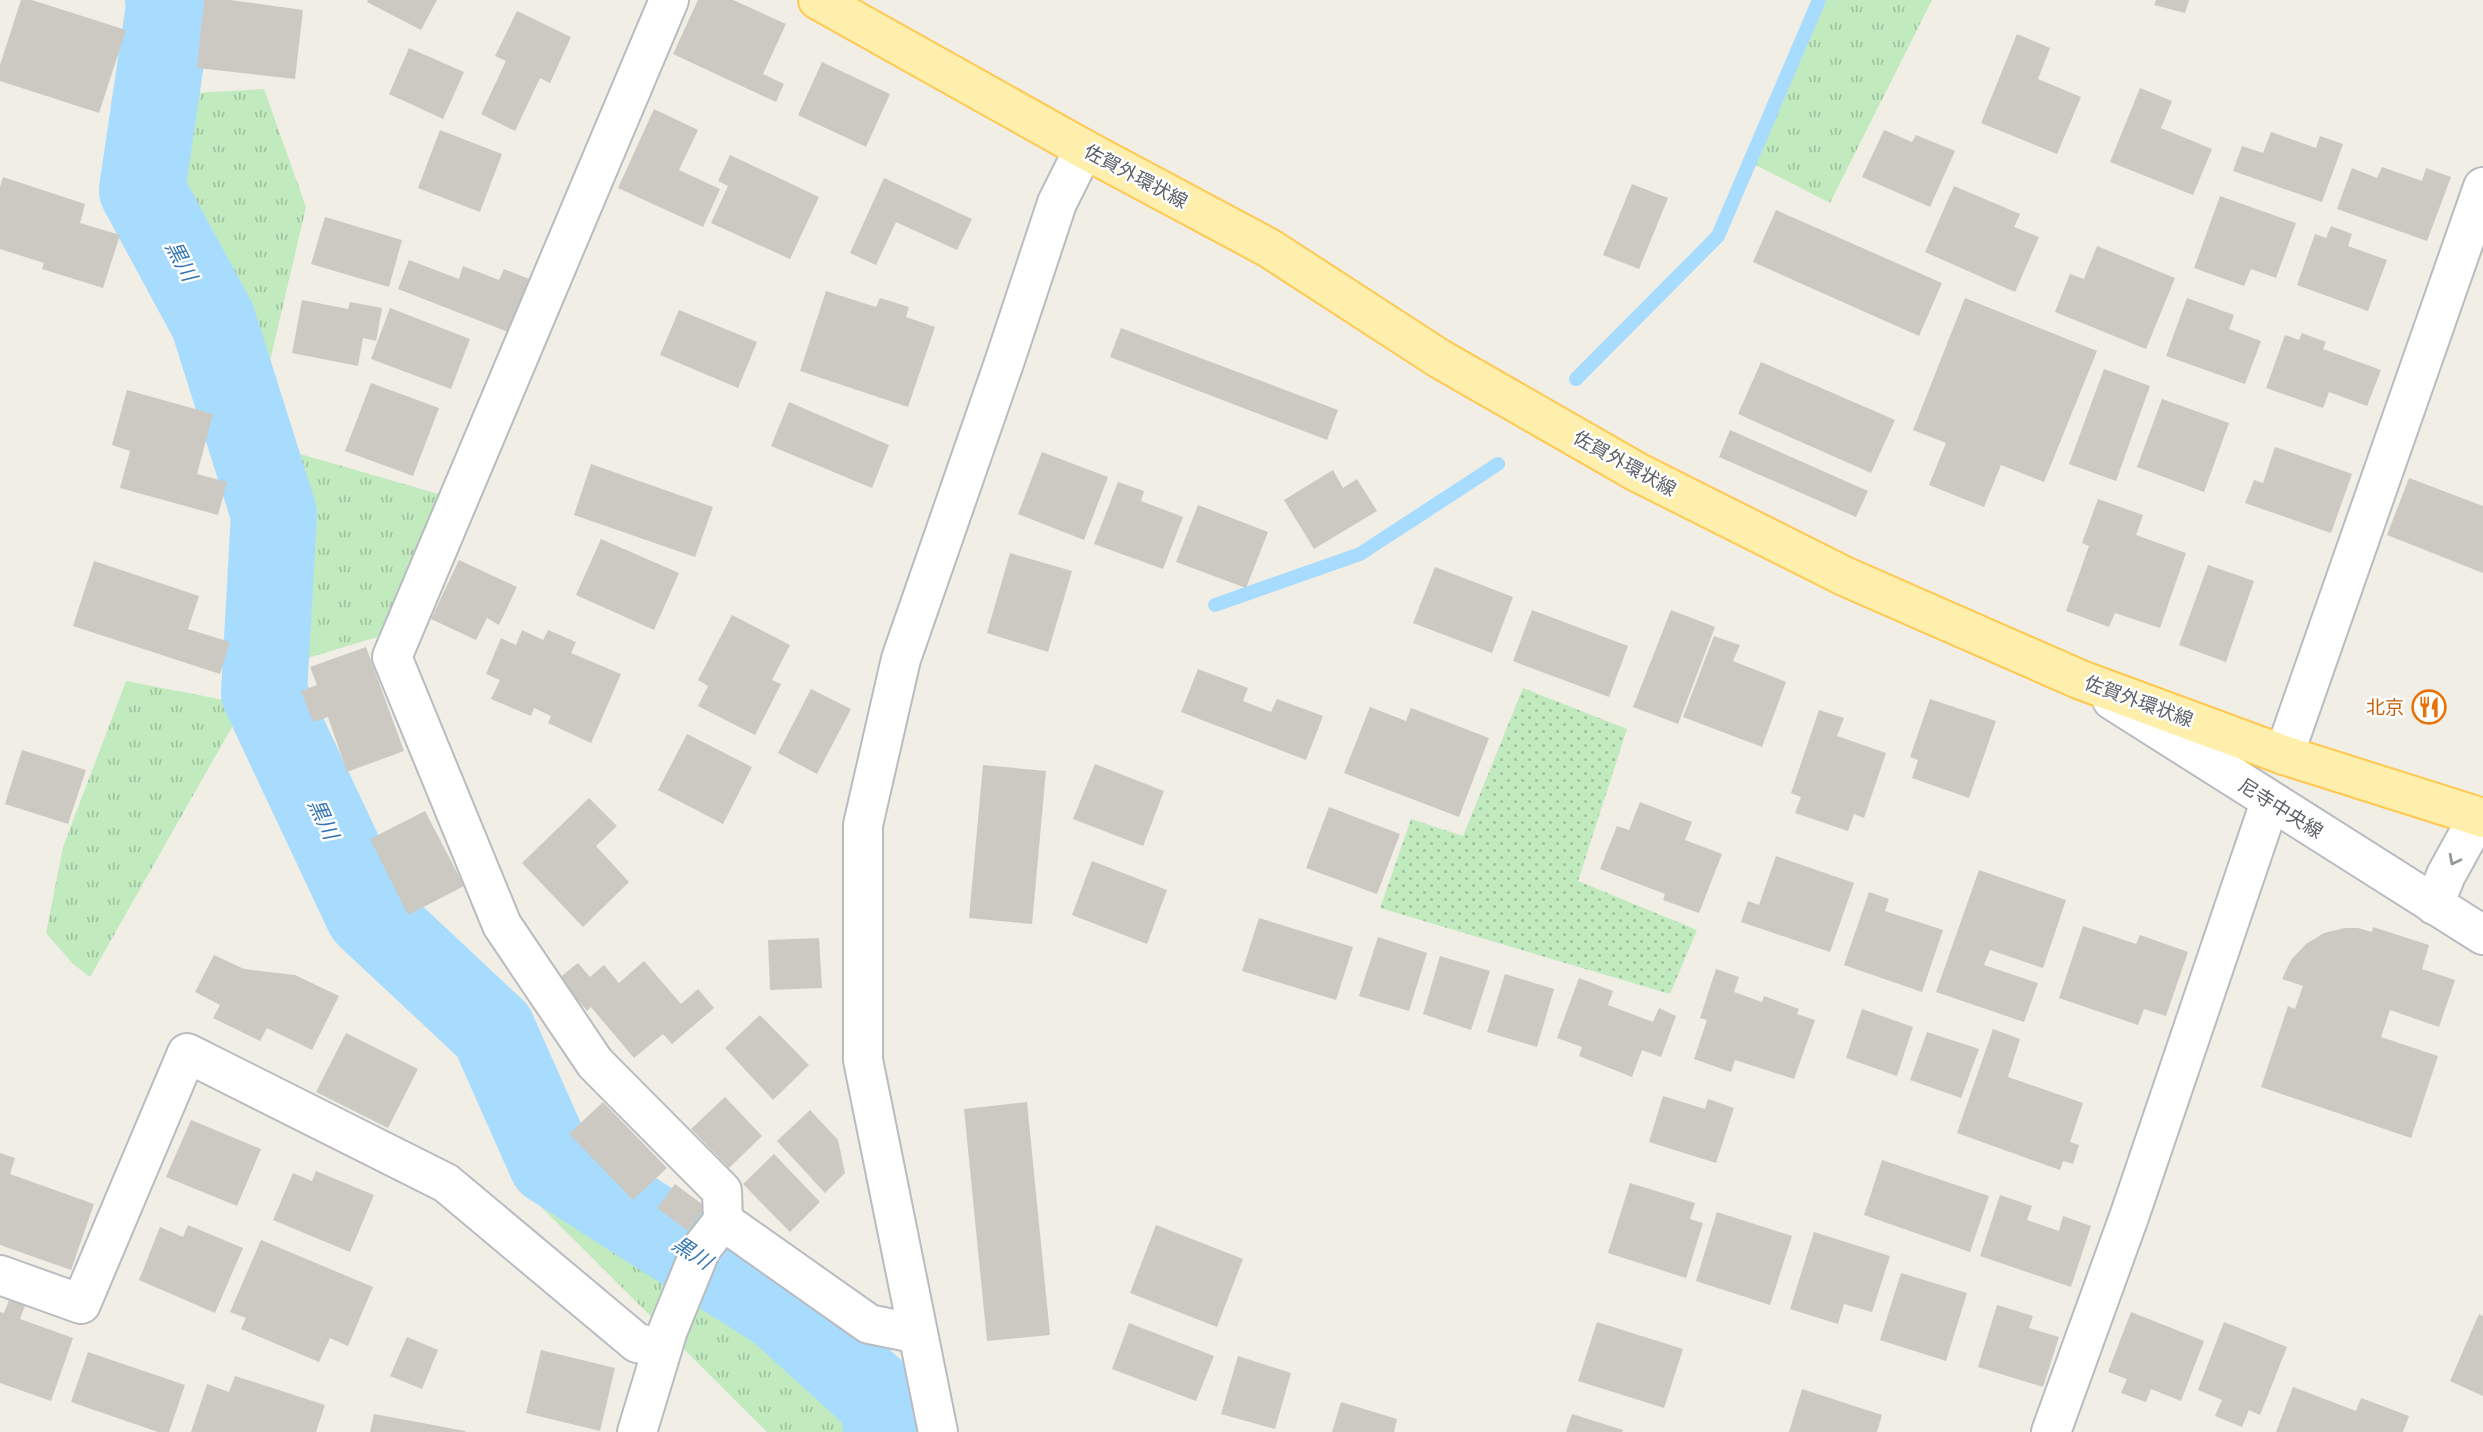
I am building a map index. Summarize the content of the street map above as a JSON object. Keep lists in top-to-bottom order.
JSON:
{
  "streets": {
    "main road": ["佐賀外環状線"],
    "street": ["尼寺中央線"]
  },
  "crossings": [
    ["佐賀外環状線", "尼寺中央線"]
  ],
  "water": ["黒川"],
  "places": {
    "restaurant": ["北京"]
  }
}
